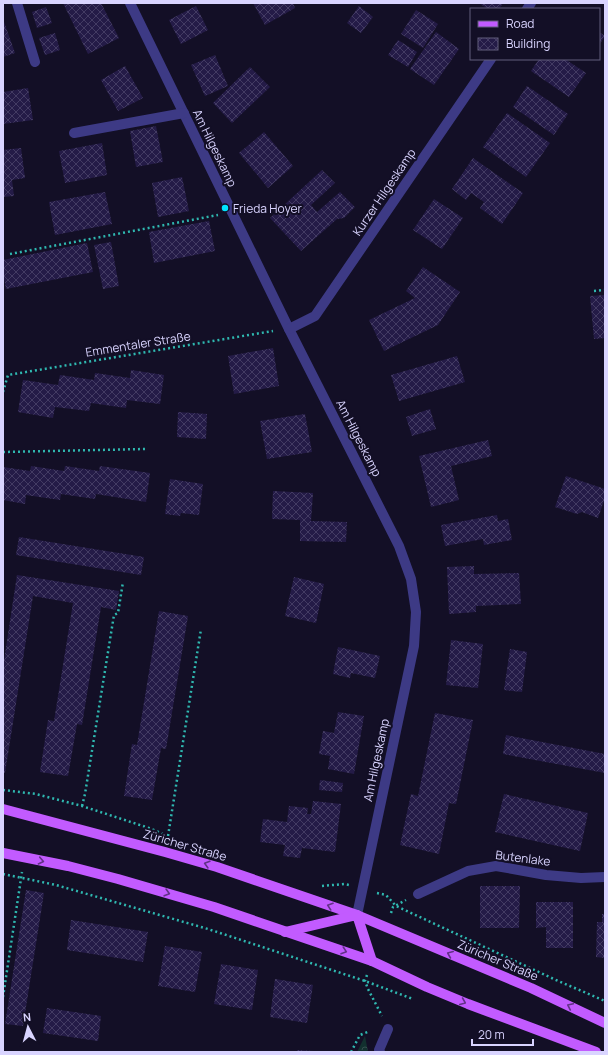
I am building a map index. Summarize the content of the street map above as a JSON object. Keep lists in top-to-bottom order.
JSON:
{
  "streets": {
    "main road": ["Züricher Straße"],
    "street": ["Am Hilgeskamp", "Kurzer Hilgeskamp", "Butenlake"],
    "path": ["Emmentaler Straße"]
  },
  "crossings": [
    ["Am Hilgeskamp", "Kurzer Hilgeskamp"],
    ["Am Hilgeskamp", "Emmentaler Straße"],
    ["Am Hilgeskamp", "Züricher Straße"],
    ["Kurzer Hilgeskamp", "Emmentaler Straße"]
  ],
  "places": ["Frieda Hoyer"],
  "legend": ["Road", "Building"],
  "scale_bar": "20 m",
  "north": "top"
}
